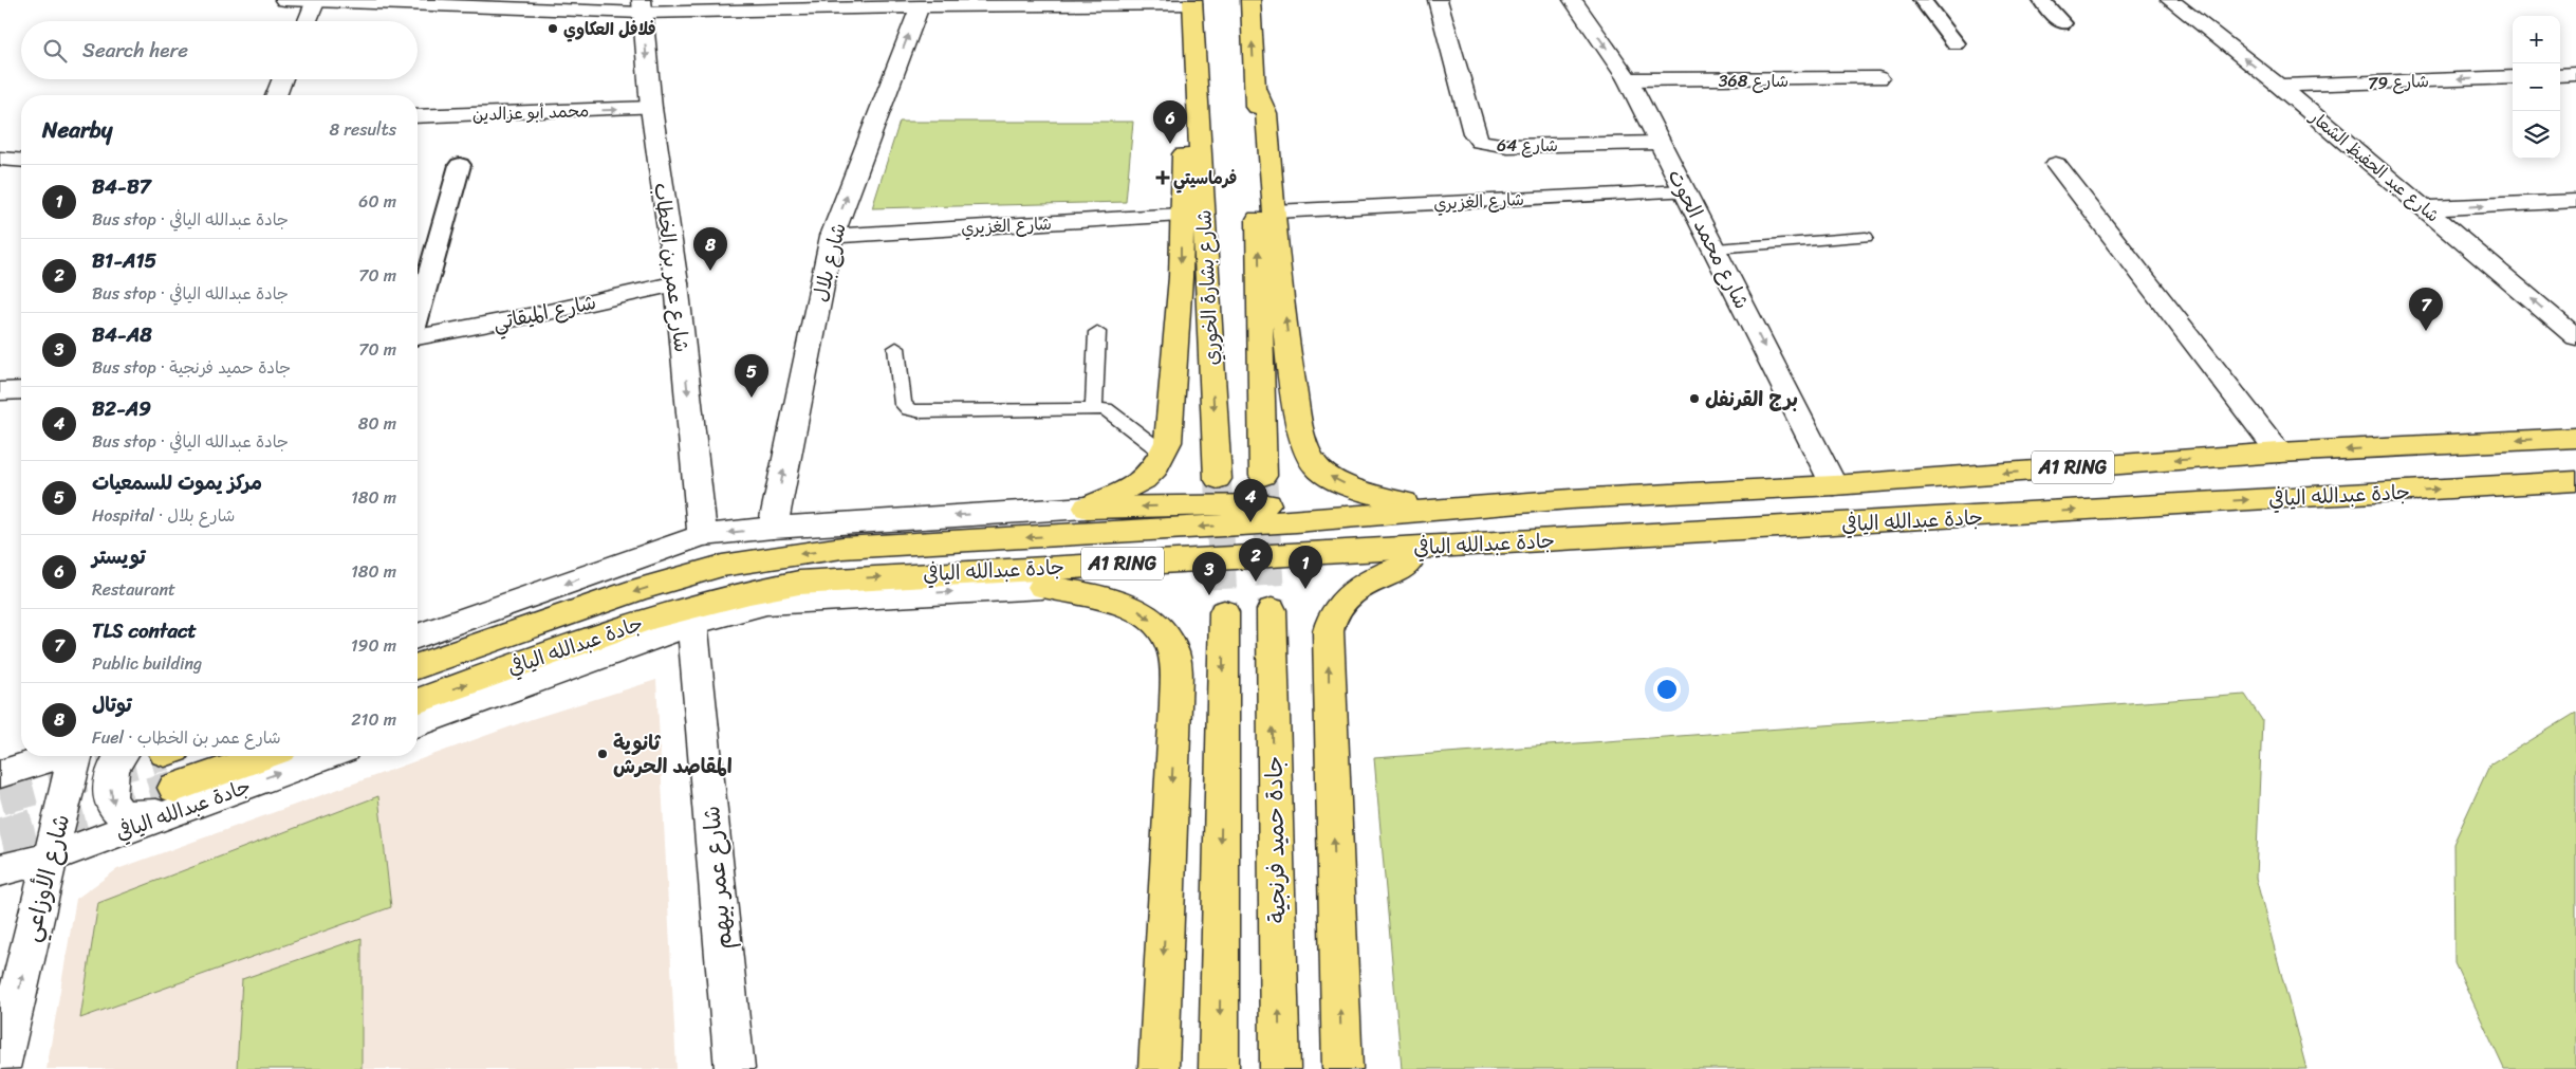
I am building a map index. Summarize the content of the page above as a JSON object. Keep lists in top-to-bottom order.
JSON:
{
  "streets": {
    "main road": [
      "شارع بشارة الخوري",
      "A1 RING",
      "جادة عبدالله اليافي",
      "جادة حميد فرنجية"
    ],
    "street": [
      "شارع 368",
      "شارع 79",
      "محمد أبو عزالدين",
      "شارع 64",
      "شارع عبد الحفيظ الشعار",
      "شارع الغزيري",
      "شارع محمد الحوت",
      "شارع بلال",
      "شارع عمر بن الخطاب",
      "شارع الميقاتي",
      "شارع الأوزاعي",
      "شارع عمر بيهم"
    ]
  },
  "crossings": [
    ["شارع 368", "شارع محمد الحوت"],
    ["شارع 79", "شارع عبد الحفيظ الشعار"],
    ["محمد أبو عزالدين", "شارع عمر بن الخطاب"],
    ["شارع 64", "شارع محمد الحوت"],
    ["شارع الغزيري", "شارع محمد الحوت"],
    ["شارع الغزيري", "شارع بلال"],
    ["شارع محمد الحوت", "جادة عبدالله اليافي"],
    ["شارع عمر بن الخطاب", "شارع الميقاتي"],
    ["جادة عبدالله اليافي", "شارع الأوزاعي"],
    ["جادة عبدالله اليافي", "شارع عمر بيهم"]
  ],
  "one_way": [
    "شارع محمد الحوت",
    "شارع بلال",
    "شارع عمر بن الخطاب",
    "شارع الأوزاعي"
  ],
  "places": {
    "other": ["فلافل العكاوي", "برج القرنفل", "ثانوية المقاصد الحرش"],
    "health": ["فرماسيتي"]
  },
  "page": {
    "map_buttons": ["+", "−"],
    "search": "Search here",
    "heading": ["Nearby", "8 results"],
    "pins": [
      "6",
      "8",
      "7",
      "5",
      "4",
      "2",
      "1",
      "3"
    ],
    "list": [
      {
        "mark": "1",
        "name": "B4-B7",
        "note": "Bus stop · جادة عبدالله اليافي",
        "value": "60 m"
      },
      {
        "mark": "2",
        "name": "B1-A15",
        "note": "Bus stop · جادة عبدالله اليافي",
        "value": "70 m"
      },
      {
        "mark": "3",
        "name": "B4-A8",
        "note": "Bus stop · جادة حميد فرنجية",
        "value": "70 m"
      },
      {
        "mark": "4",
        "name": "B2-A9",
        "note": "Bus stop · جادة عبدالله اليافي",
        "value": "80 m"
      },
      {
        "mark": "5",
        "name": "مركز يموت للسمعيات",
        "note": "Hospital · شارع بلال",
        "value": "180 m"
      },
      {
        "mark": "6",
        "name": "تويستر",
        "note": "Restaurant",
        "value": "180 m"
      },
      {
        "mark": "7",
        "name": "TLS contact",
        "note": "Public building",
        "value": "190 m"
      },
      {
        "mark": "8",
        "name": "توتال",
        "note": "Fuel · شارع عمر بن الخطاب",
        "value": "210 m"
      }
    ]
  }
}
